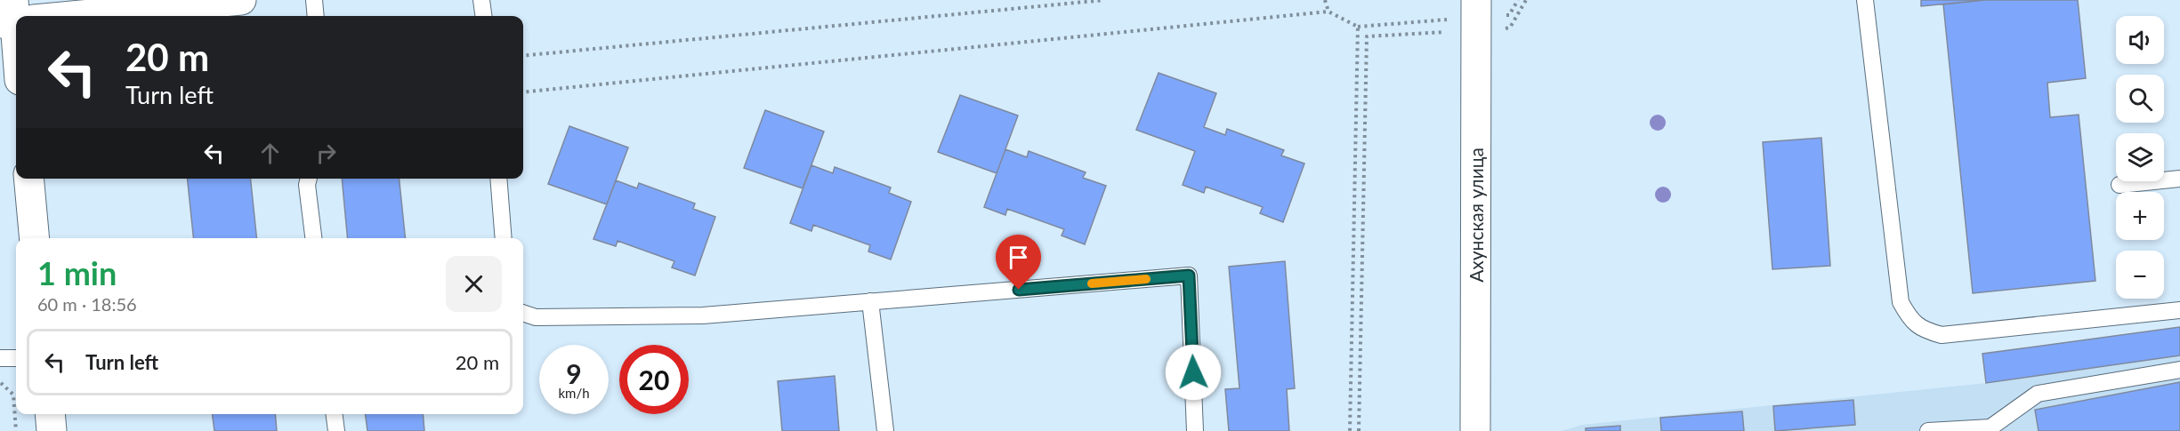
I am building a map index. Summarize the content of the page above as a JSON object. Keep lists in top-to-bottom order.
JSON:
{
  "streets": {
    "main road": ["Ахунская улица"]
  },
  "page": {
    "map_buttons": ["+", "−"],
    "turn": ["20 m", "Turn left"],
    "heading": ["1 min", "60 m · 18:56"],
    "list": [
      {
        "name": "Turn left",
        "value": "20 m"
      }
    ],
    "speed": "9 km/h",
    "limit": "20"
  }
}
